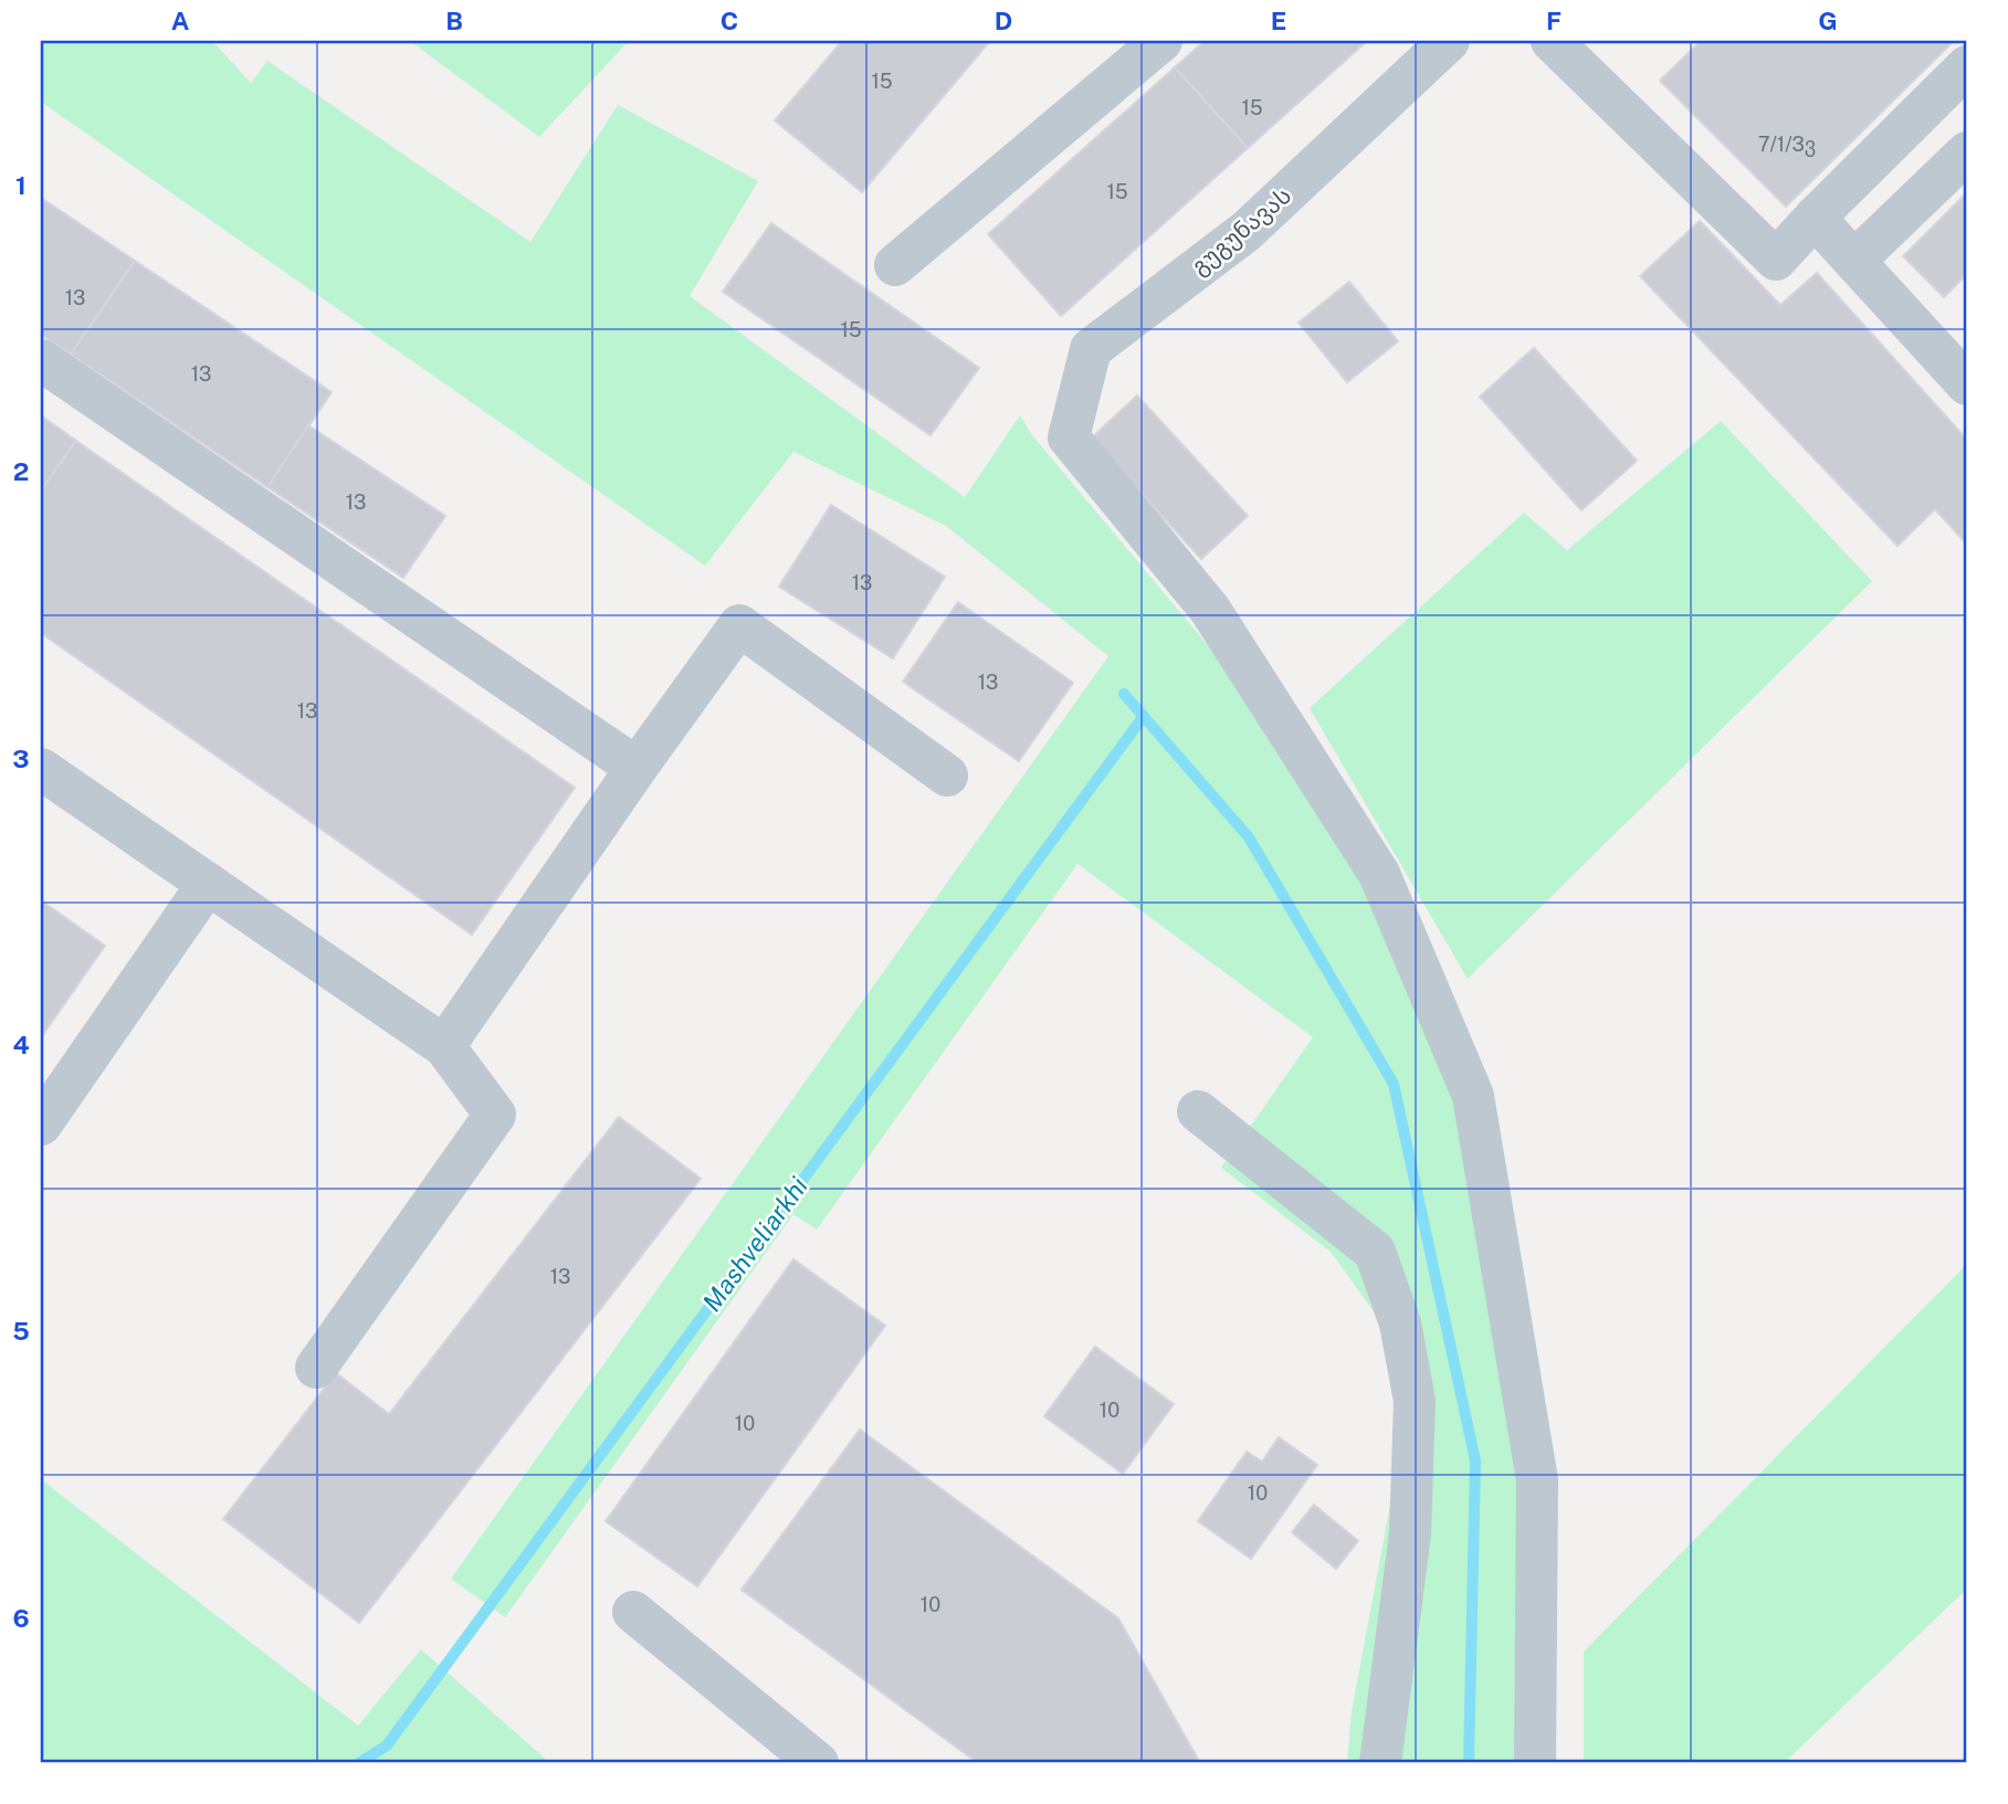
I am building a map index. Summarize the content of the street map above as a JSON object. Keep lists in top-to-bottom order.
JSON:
{
  "streets": {
    "street": ["გუგუნავას"]
  },
  "water": ["Mashveliarkhi"],
  "house_numbers": [
    "15",
    "15",
    "7/1/3ვ",
    "15",
    "13",
    "15",
    "13",
    "13",
    "13",
    "13",
    "13",
    "13",
    "10",
    "10",
    "10",
    "10"
  ],
  "grid": {
    "columns": [
      "A",
      "B",
      "C",
      "D",
      "E",
      "F",
      "G"
    ],
    "rows": [
      "1",
      "2",
      "3",
      "4",
      "5",
      "6"
    ]
  }
}
